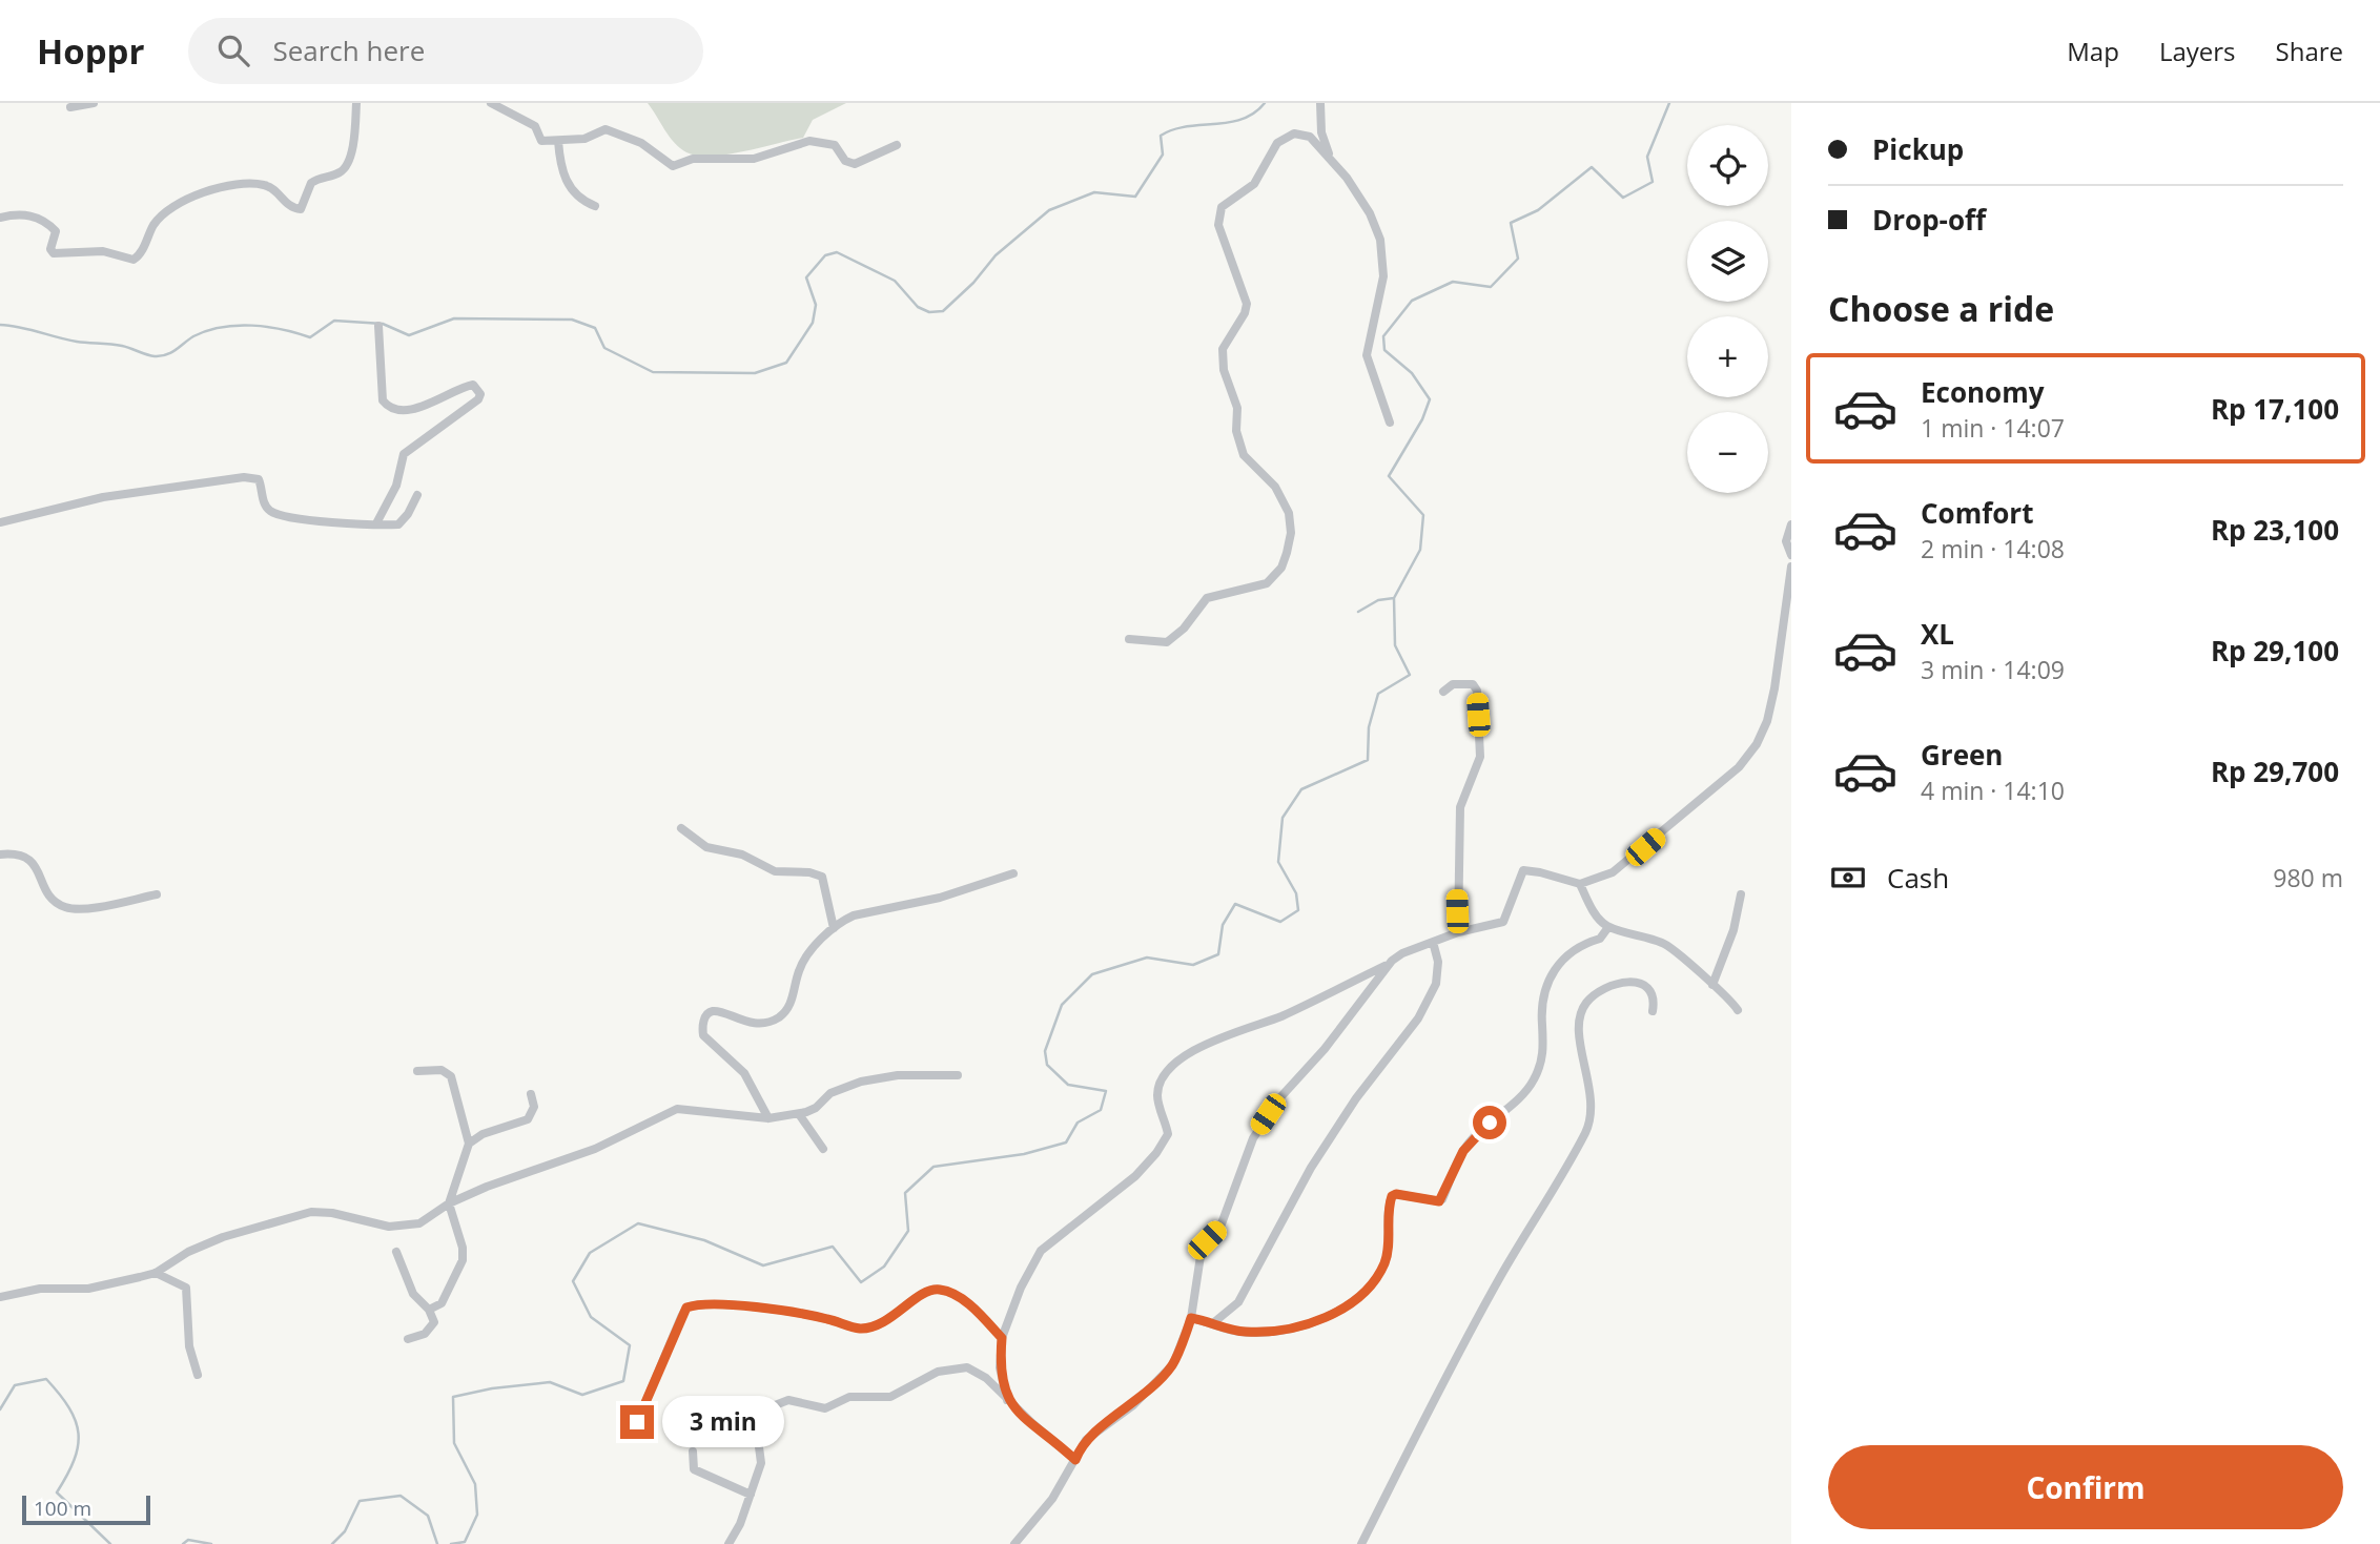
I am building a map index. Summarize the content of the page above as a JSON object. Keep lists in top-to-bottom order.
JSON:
{
  "scale_bar": "100 m",
  "page": {
    "header": "Hoppr",
    "search": "Search here",
    "nav": ["Map", "Layers", "Share"],
    "banner": ["Pickup", "Drop-off"],
    "map_buttons": ["+", "−"],
    "heading": "Choose a ride",
    "list": [
      {
        "name": "Economy",
        "note": "1 min · 14:07",
        "value": "Rp 17,100"
      },
      {
        "name": "Comfort",
        "note": "2 min · 14:08",
        "value": "Rp 23,100"
      },
      {
        "name": "XL",
        "note": "3 min · 14:09",
        "value": "Rp 29,100"
      },
      {
        "name": "Green",
        "note": "4 min · 14:10",
        "value": "Rp 29,700"
      }
    ],
    "pay": ["Cash", "980 m"],
    "bubble": "3 min",
    "buttons": "Confirm",
    "scale": "100 m"
  }
}
